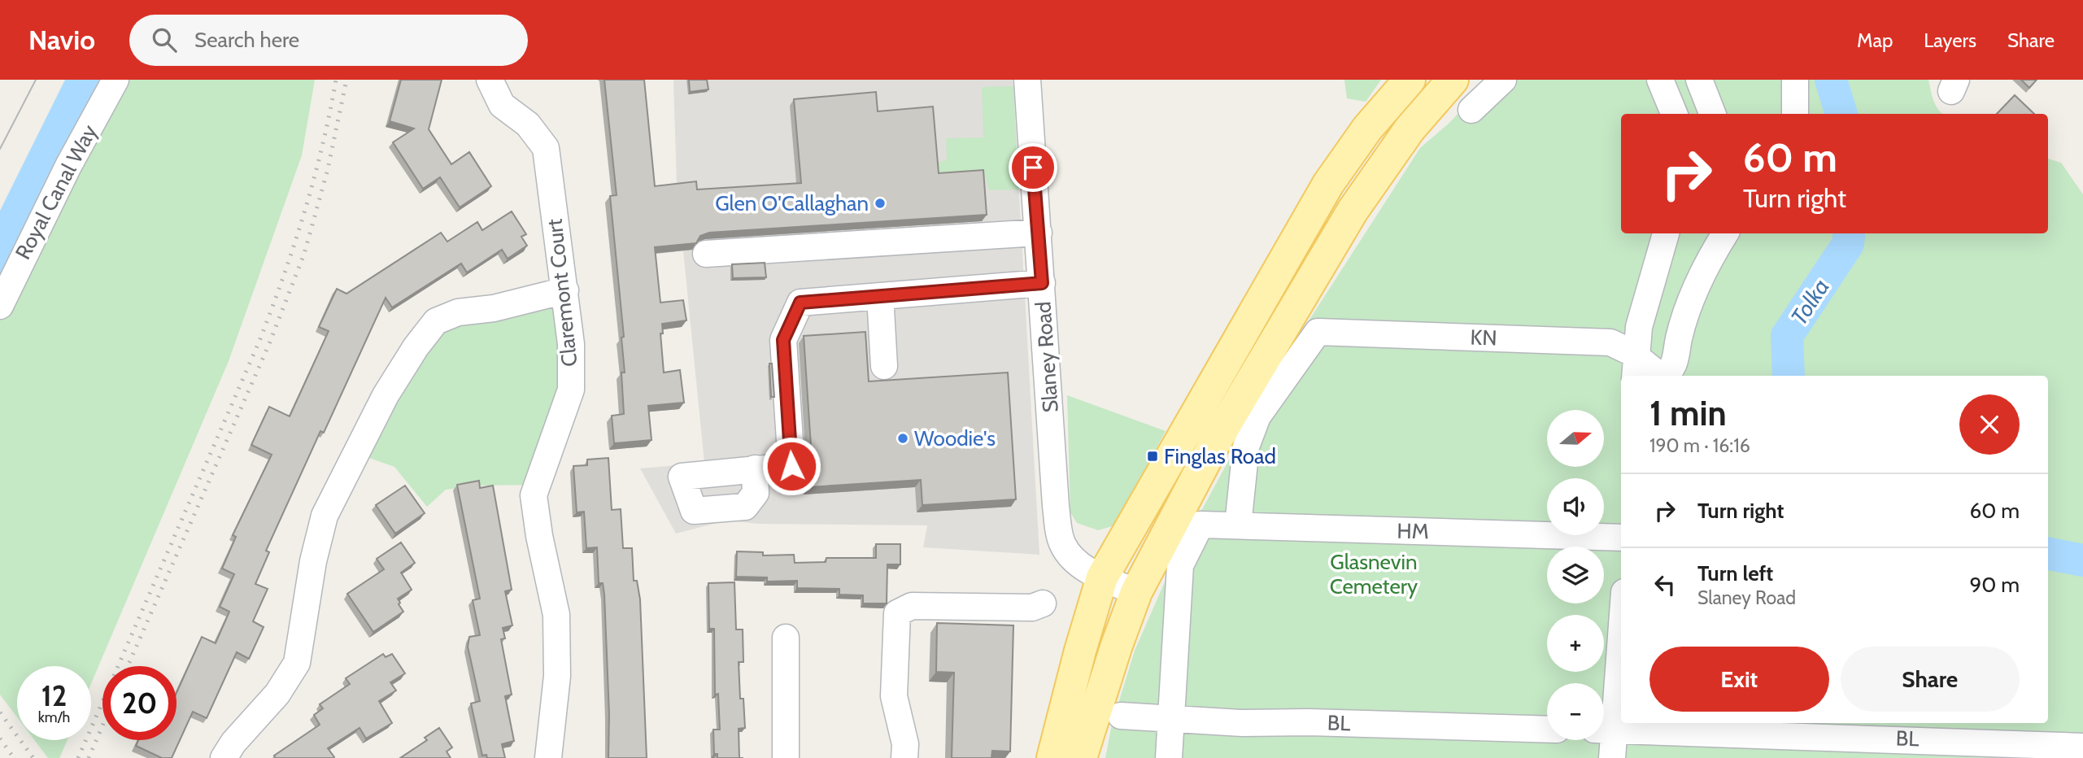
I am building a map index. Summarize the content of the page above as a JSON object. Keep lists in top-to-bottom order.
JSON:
{
  "streets": {
    "street": [
      "Royal Canal Way",
      "Claremont Court",
      "KN",
      "Slaney Road",
      "HM",
      "BL"
    ]
  },
  "crossings": [
    ["KN", "HM"],
    ["HM", "BL"]
  ],
  "water": ["Tolka"],
  "parks": ["Glasnevin Cemetery"],
  "places": {
    "other": ["Glen O'Callaghan", "Woodie's"],
    "transit": ["Finglas Road"]
  },
  "north": "right",
  "page": {
    "header": "Navio",
    "search": "Search here",
    "nav": ["Map", "Layers", "Share"],
    "turn": ["60 m", "Turn right"],
    "heading": ["1 min", "190 m · 16:16"],
    "map_buttons": ["+", "−"],
    "list": [
      {
        "name": "Turn right",
        "value": "60 m"
      },
      {
        "name": "Turn left",
        "note": "Slaney Road",
        "value": "90 m"
      }
    ],
    "buttons": ["Exit", "Share"],
    "speed": "12 km/h",
    "limit": "20"
  }
}
